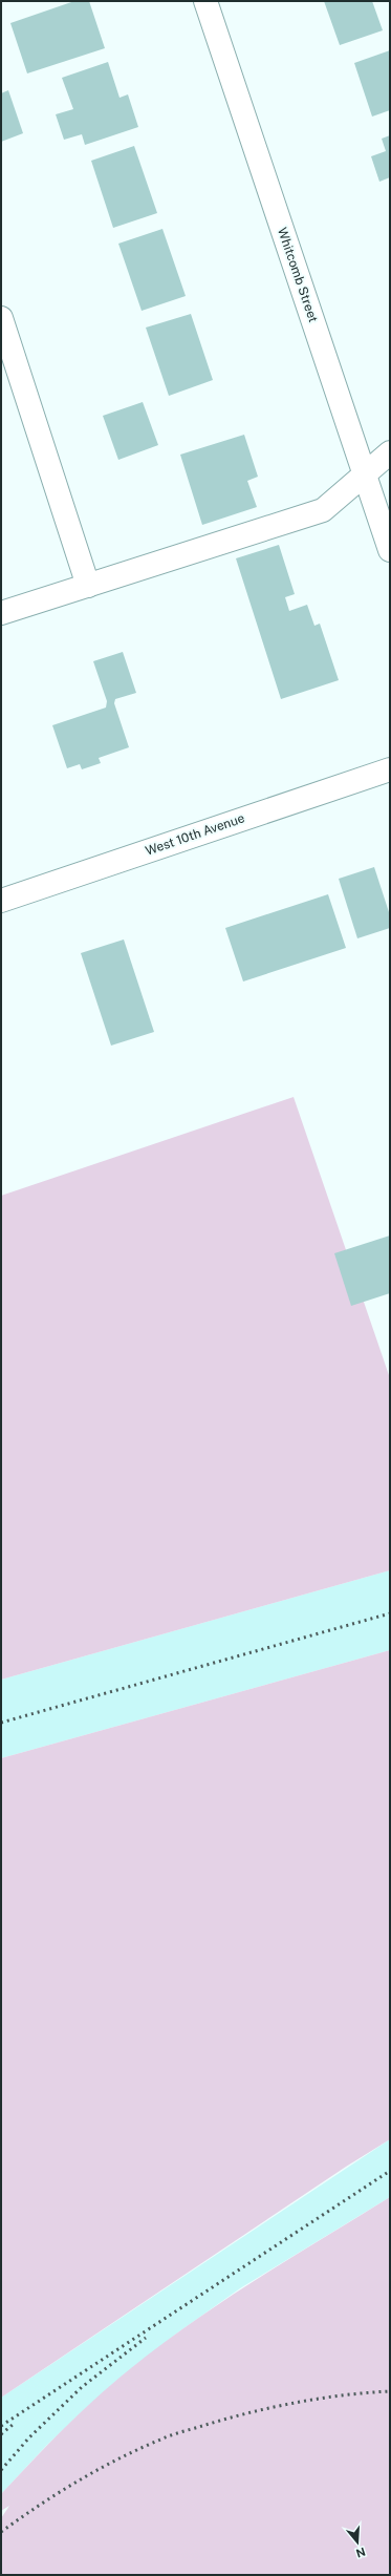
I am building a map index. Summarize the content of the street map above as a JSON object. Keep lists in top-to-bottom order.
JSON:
{
  "streets": {
    "street": ["Whitcomb Street", "West 10th Avenue"]
  },
  "north": "bottom"
}
